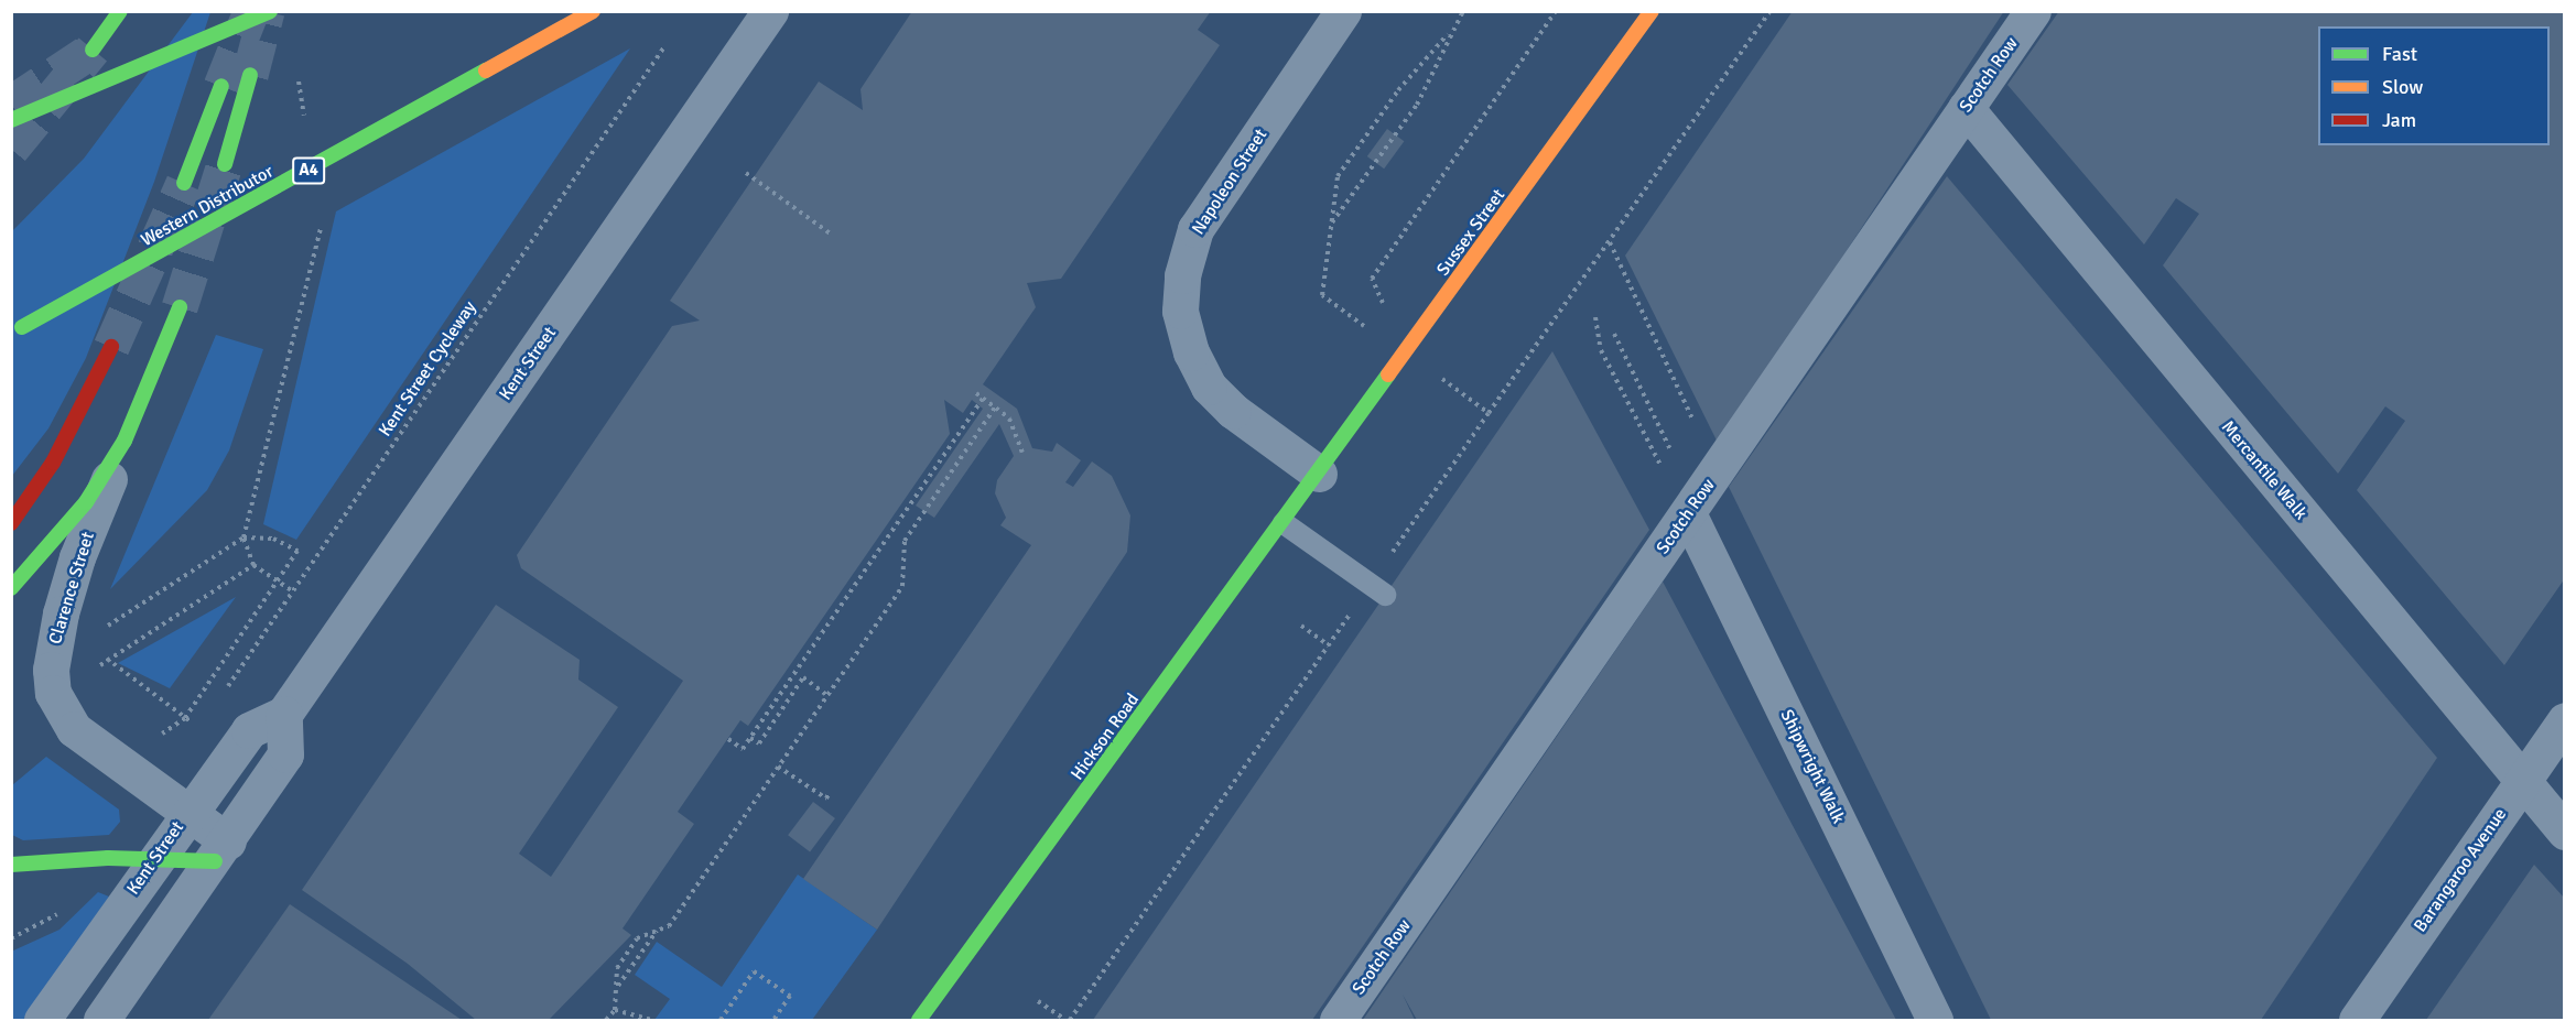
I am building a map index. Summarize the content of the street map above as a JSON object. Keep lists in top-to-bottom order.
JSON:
{
  "streets": {
    "main road": [
      "A4",
      "Western Distributor",
      "Sussex Street",
      "Clarence Street",
      "Hickson Road"
    ],
    "street": [
      "Scotch Row",
      "Napoleon Street",
      "Kent Street",
      "Mercantile Walk",
      "Shipwright Walk",
      "Barangaroo Avenue"
    ],
    "path": ["Kent Street Cycleway"]
  },
  "crossings": [
    ["Scotch Row", "Mercantile Walk"],
    ["Scotch Row", "Shipwright Walk"],
    ["Napoleon Street", "Sussex Street"],
    ["Napoleon Street", "Hickson Road"],
    ["Sussex Street", "Hickson Road"],
    ["Kent Street", "Clarence Street"],
    ["Mercantile Walk", "Barangaroo Avenue"]
  ],
  "legend": ["Fast", "Slow", "Jam"]
}
